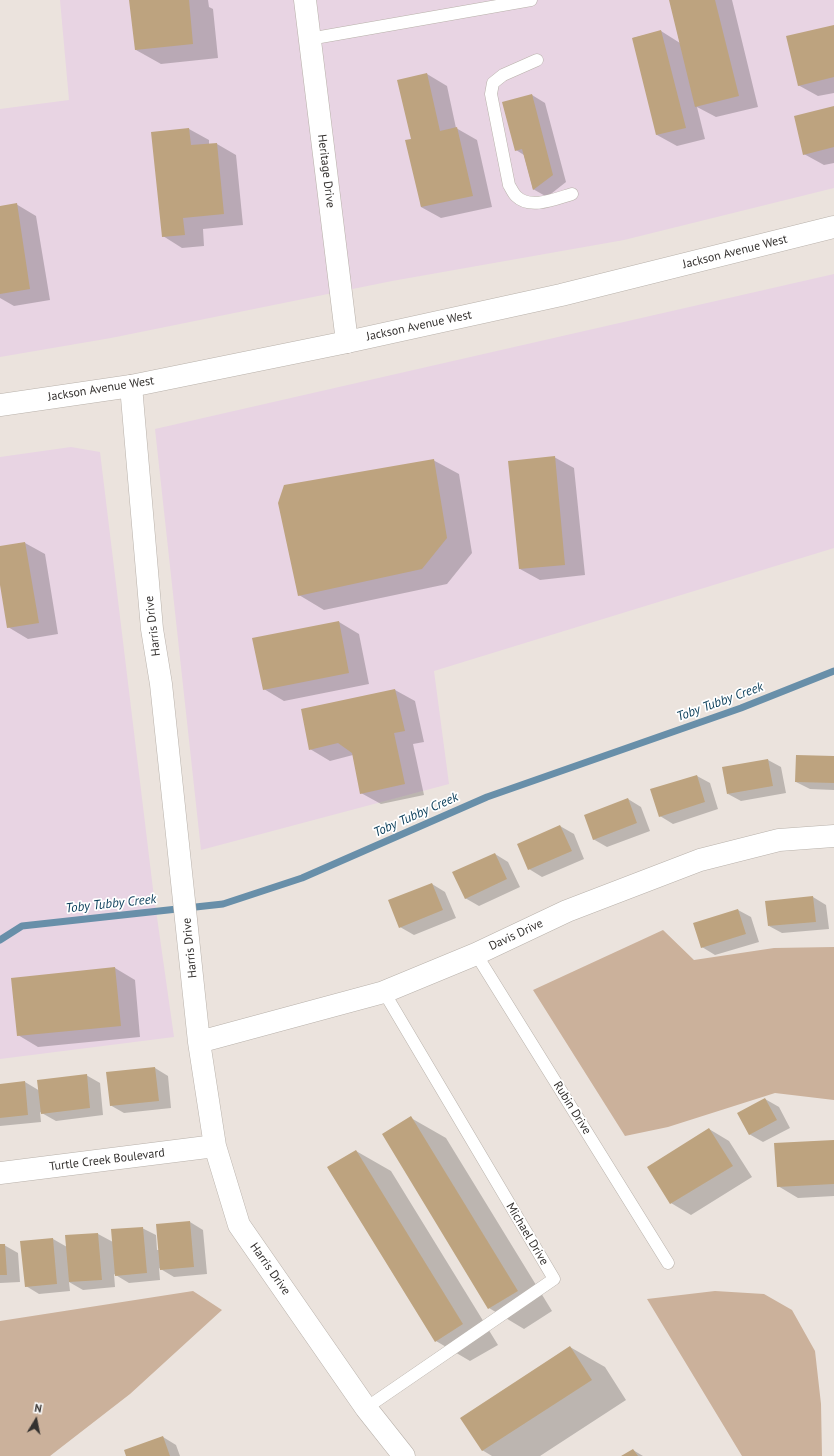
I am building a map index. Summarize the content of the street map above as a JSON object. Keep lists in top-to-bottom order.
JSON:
{
  "streets": {
    "street": [
      "Heritage Drive",
      "Jackson Avenue West",
      "Harris Drive",
      "Davis Drive",
      "Turtle Creek Boulevard"
    ],
    "lane": ["Rubin Drive", "Michael Drive"]
  },
  "crossings": [
    ["Heritage Drive", "Jackson Avenue West"],
    ["Jackson Avenue West", "Harris Drive"],
    ["Harris Drive", "Davis Drive"],
    ["Harris Drive", "Turtle Creek Boulevard"],
    ["Harris Drive", "Michael Drive"],
    ["Davis Drive", "Rubin Drive"],
    ["Davis Drive", "Michael Drive"]
  ],
  "water": ["Toby Tubby Creek"],
  "north": "top"
}
